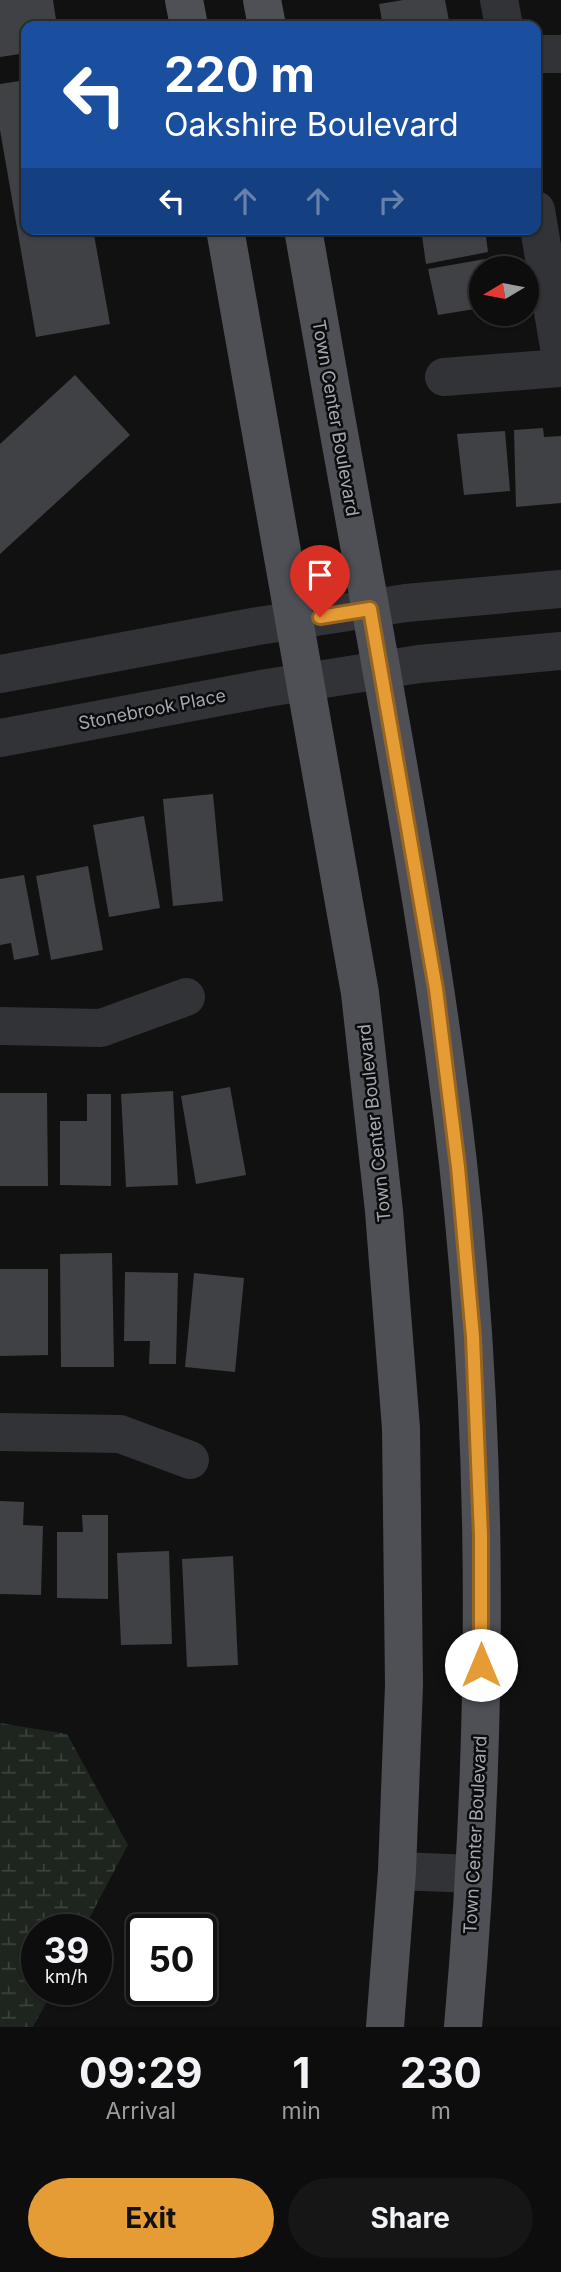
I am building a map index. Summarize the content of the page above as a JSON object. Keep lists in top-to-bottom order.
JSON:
{
  "streets": {
    "main road": ["Town Center Boulevard"],
    "street": ["Stonebrook Place"]
  },
  "crossings": [
    ["Town Center Boulevard", "Stonebrook Place"]
  ],
  "north": "left",
  "page": {
    "turn": ["220 m", "Oakshire Boulevard"],
    "speed": "39 km/h",
    "limit": "50",
    "eta": [
      "09:29",
      "Arrival",
      "1",
      "min",
      "230",
      "m"
    ],
    "buttons": ["Exit", "Share"]
  }
}
